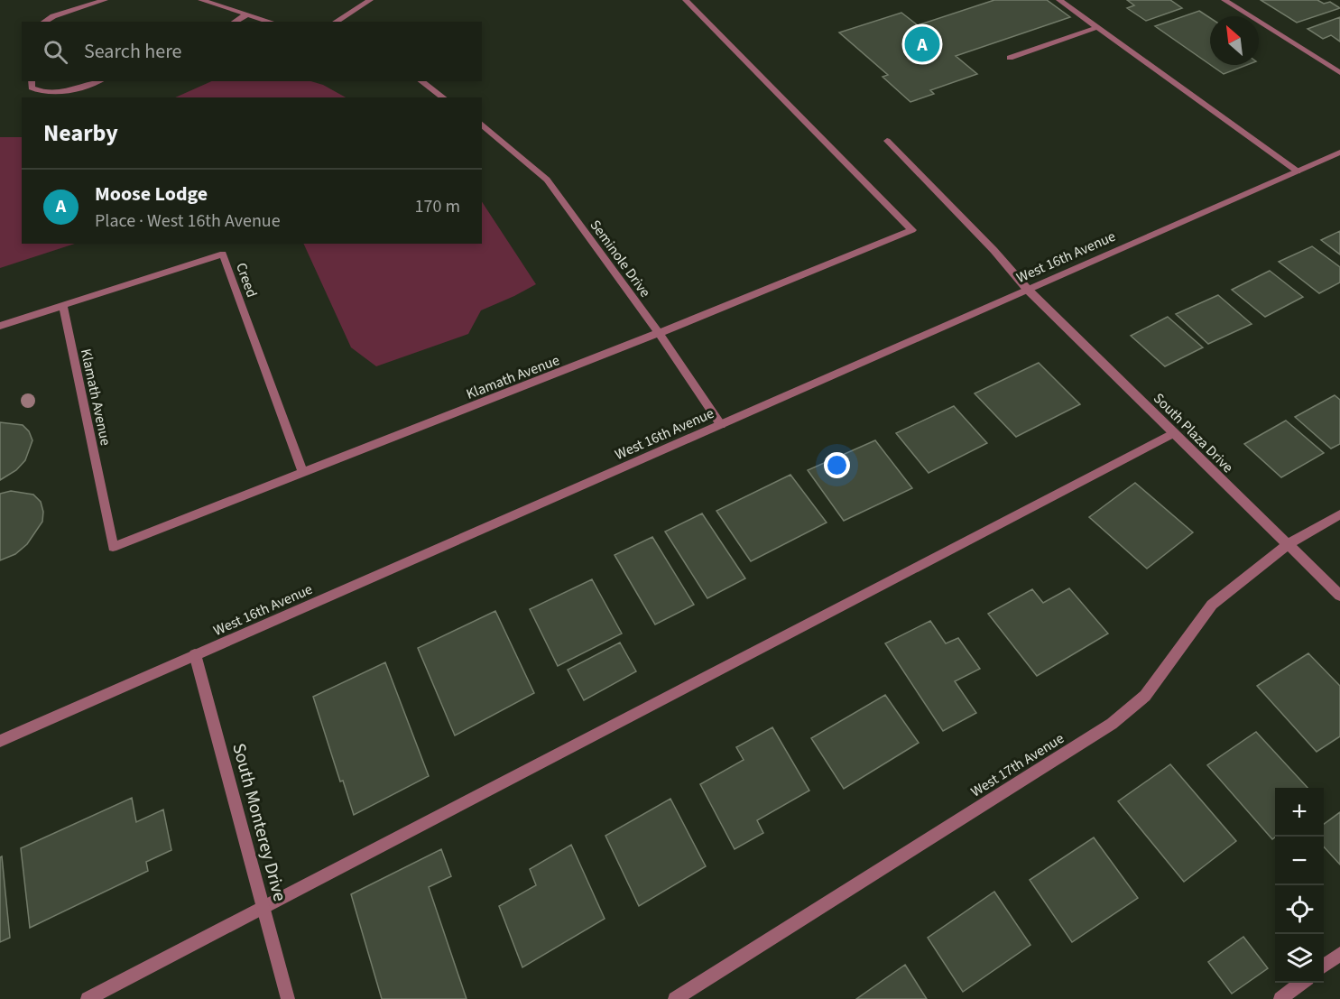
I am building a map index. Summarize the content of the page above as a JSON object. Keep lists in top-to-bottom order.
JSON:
{
  "streets": {
    "street": [
      "West 16th Avenue",
      "Seminole Drive",
      "Creed",
      "Klamath Avenue",
      "South Plaza Drive",
      "West 17th Avenue",
      "South Monterey Drive"
    ]
  },
  "crossings": [
    ["West 16th Avenue", "Seminole Drive"],
    ["West 16th Avenue", "South Plaza Drive"],
    ["West 16th Avenue", "South Monterey Drive"],
    ["Seminole Drive", "Klamath Avenue"],
    ["Creed", "Klamath Avenue"],
    ["South Plaza Drive", "West 17th Avenue"]
  ],
  "north": "top left",
  "page": {
    "search": "Search here",
    "pins": "A",
    "heading": "Nearby",
    "list": [
      {
        "mark": "A",
        "name": "Moose Lodge",
        "note": "Place · West 16th Avenue",
        "value": "170 m"
      }
    ],
    "map_buttons": ["+", "−"]
  }
}
